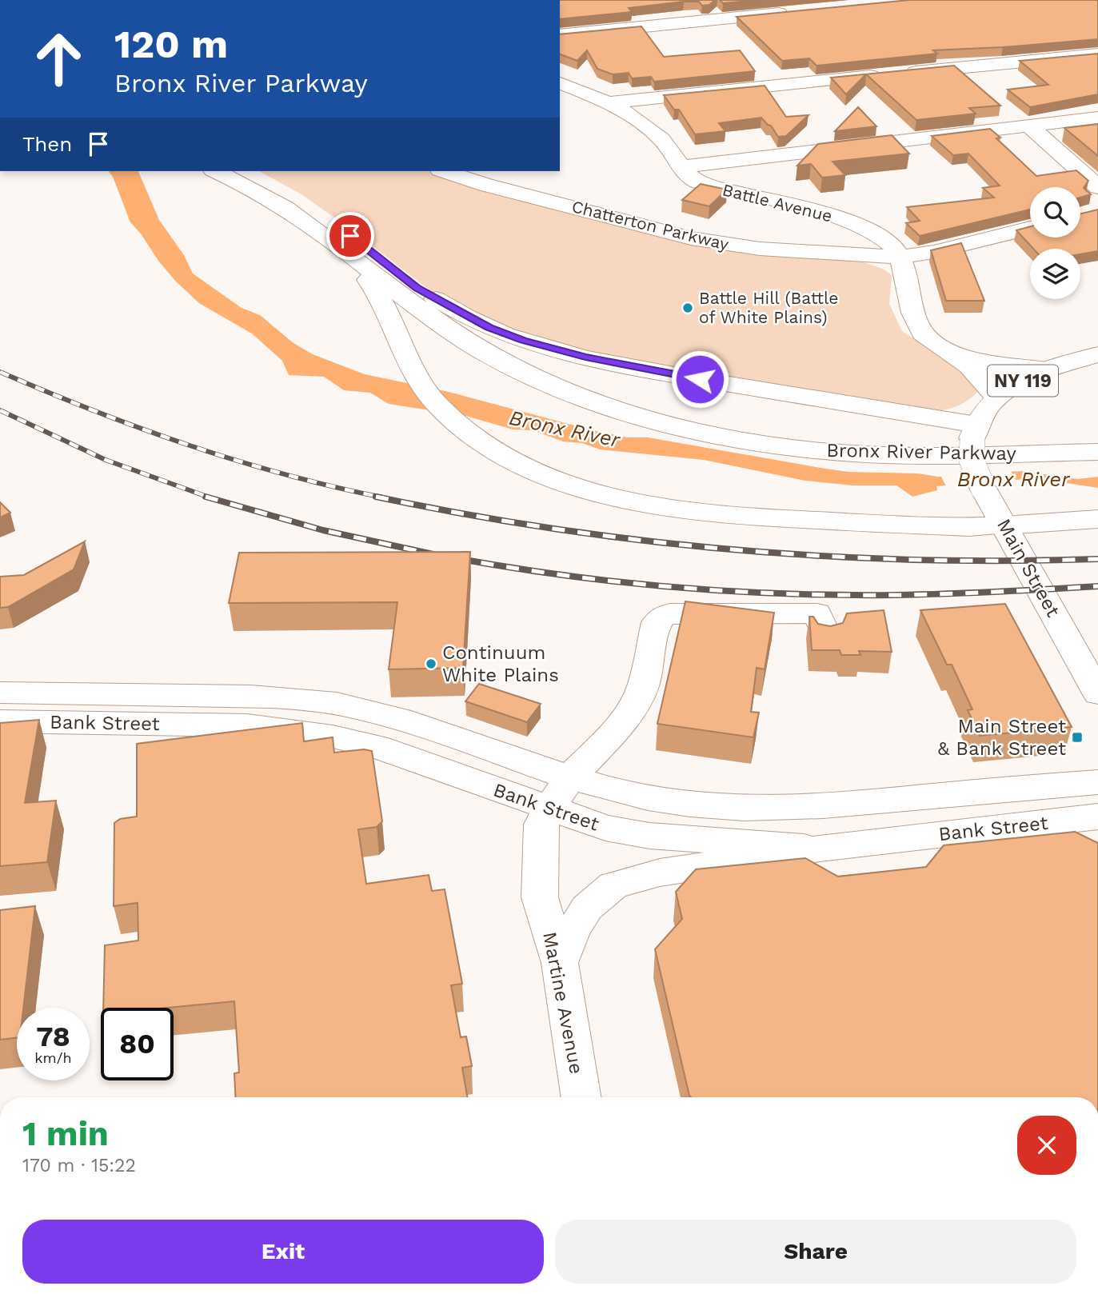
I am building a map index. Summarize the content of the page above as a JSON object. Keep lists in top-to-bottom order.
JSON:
{
  "streets": {
    "main road": [
      "Battle Avenue",
      "Chatterton Parkway",
      "NY 119",
      "Bronx River Parkway",
      "Main Street",
      "Bank Street",
      "Martine Avenue"
    ]
  },
  "crossings": [
    ["Battle Avenue", "Chatterton Parkway"],
    ["Battle Avenue", "NY 119"],
    ["NY 119", "Main Street"],
    ["Bank Street", "Martine Avenue"]
  ],
  "water": ["Bronx River"],
  "places": {
    "other": ["Battle Hill (Battle of White Plains)", "Continuum White Plains"],
    "transit": ["Main Street & Bank Street"]
  },
  "page": {
    "turn": ["120 m", "Bronx River Parkway"],
    "then": "Then",
    "speed": "78 km/h",
    "limit": "80",
    "heading": ["1 min", "170 m · 15:22"],
    "buttons": ["Exit", "Share"]
  }
}
